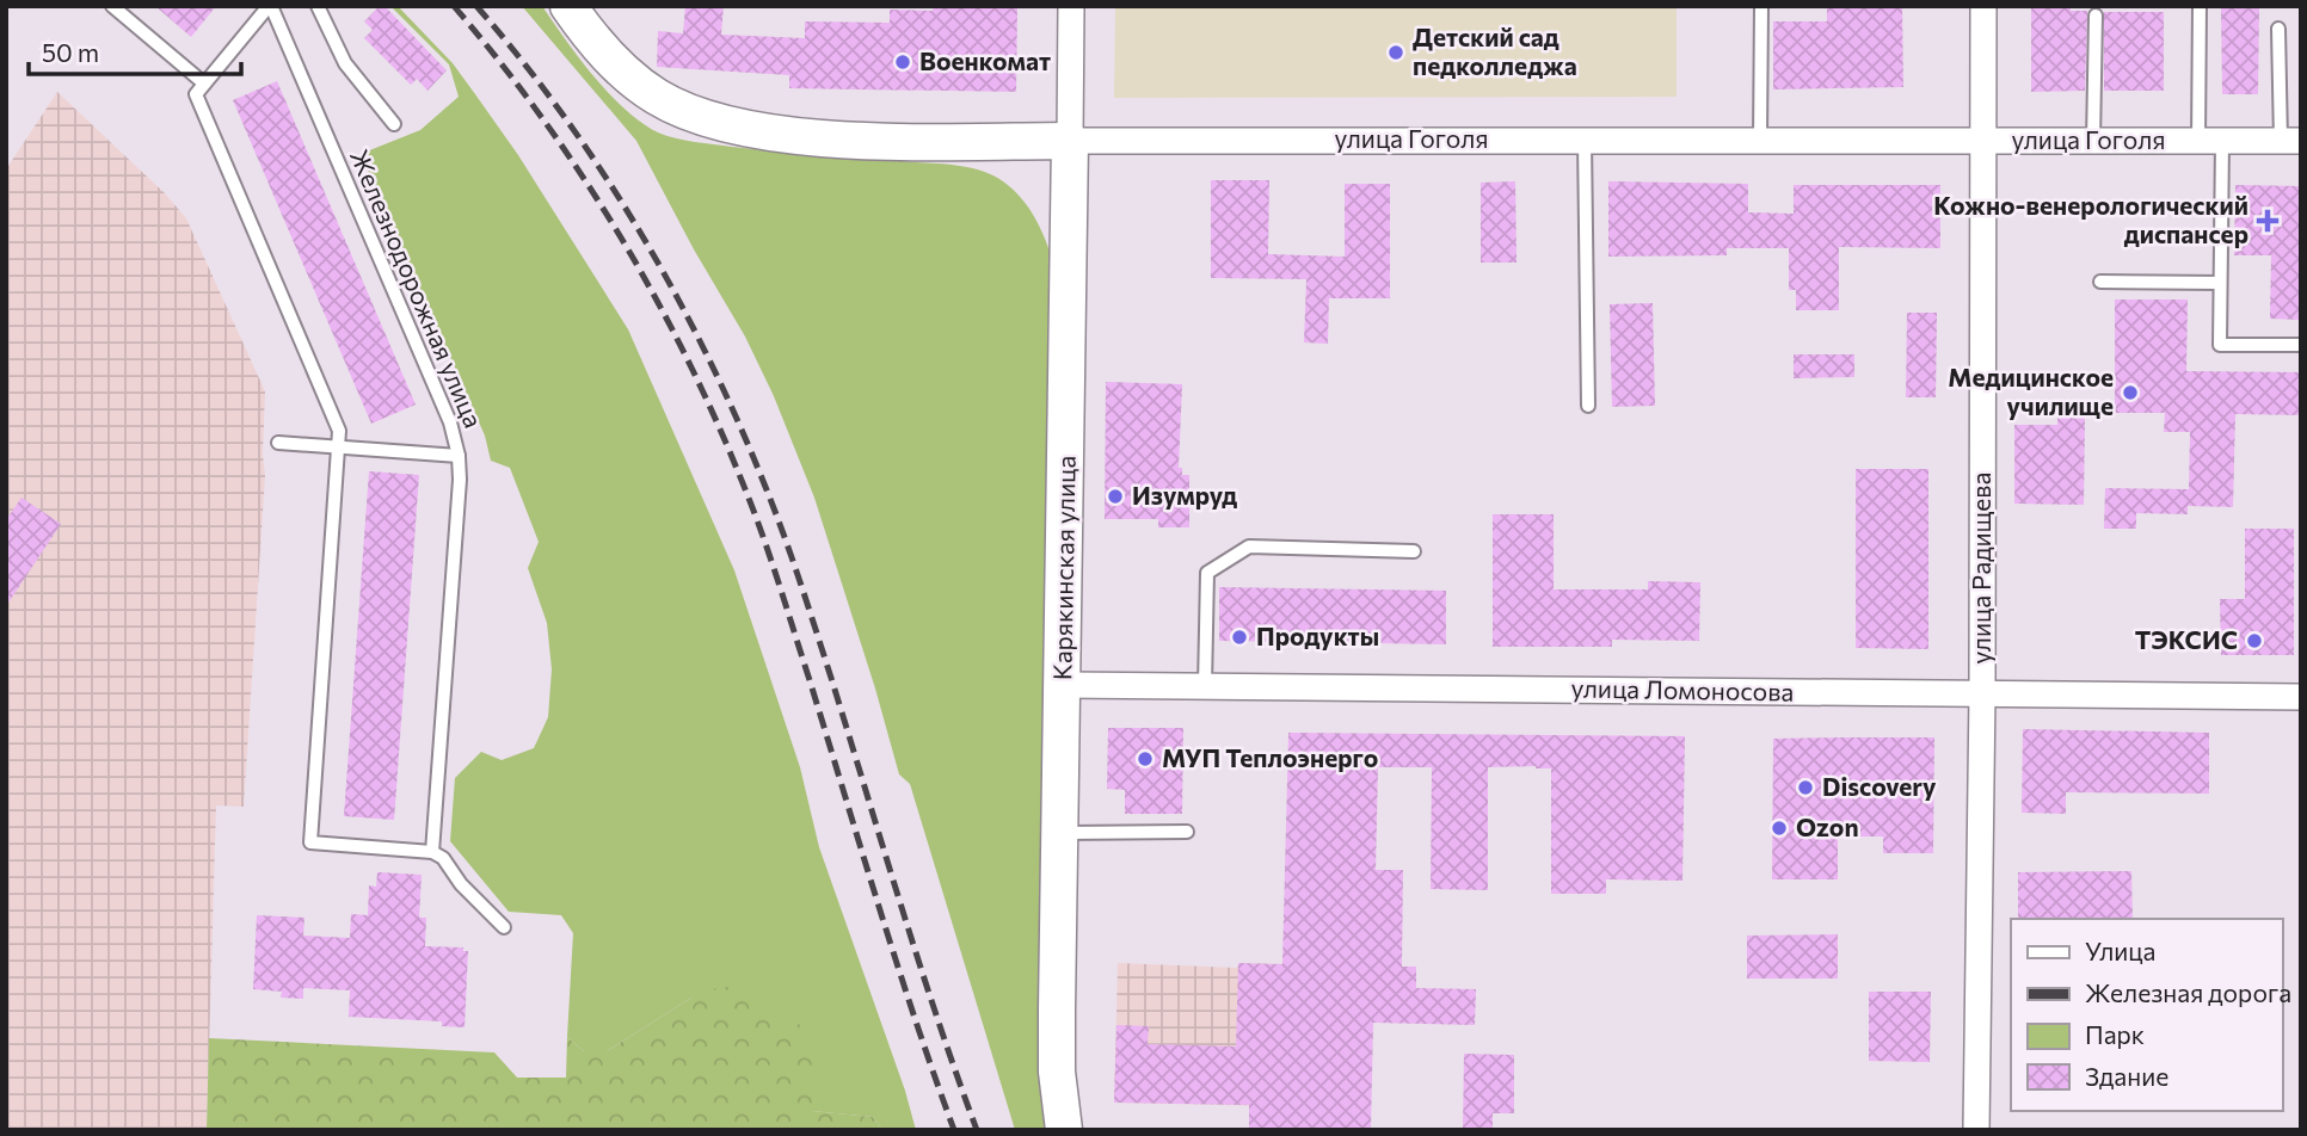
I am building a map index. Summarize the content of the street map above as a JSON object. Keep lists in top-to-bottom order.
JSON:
{
  "streets": {
    "street": [
      "улица Гоголя",
      "Карякинская улица",
      "улица Радищева",
      "улица Ломоносова"
    ],
    "lane": ["Железнодорожная улица"]
  },
  "crossings": [
    ["улица Гоголя", "Карякинская улица"],
    ["улица Гоголя", "улица Радищева"],
    ["Карякинская улица", "улица Ломоносова"],
    ["улица Радищева", "улица Ломоносова"]
  ],
  "places": {
    "other": [
      "Детский сад педколледжа",
      "Военкомат",
      "Медицинское училище",
      "Изумруд",
      "Продукты",
      "ТЭКСИС",
      "МУП Теплоэнерго",
      "Discovery",
      "Ozon"
    ],
    "health": ["Кожно-венерологический диспансер"]
  },
  "legend": [
    "Улица",
    "Железная дорога",
    "Парк",
    "Здание"
  ],
  "scale_bar": "50 m"
}
